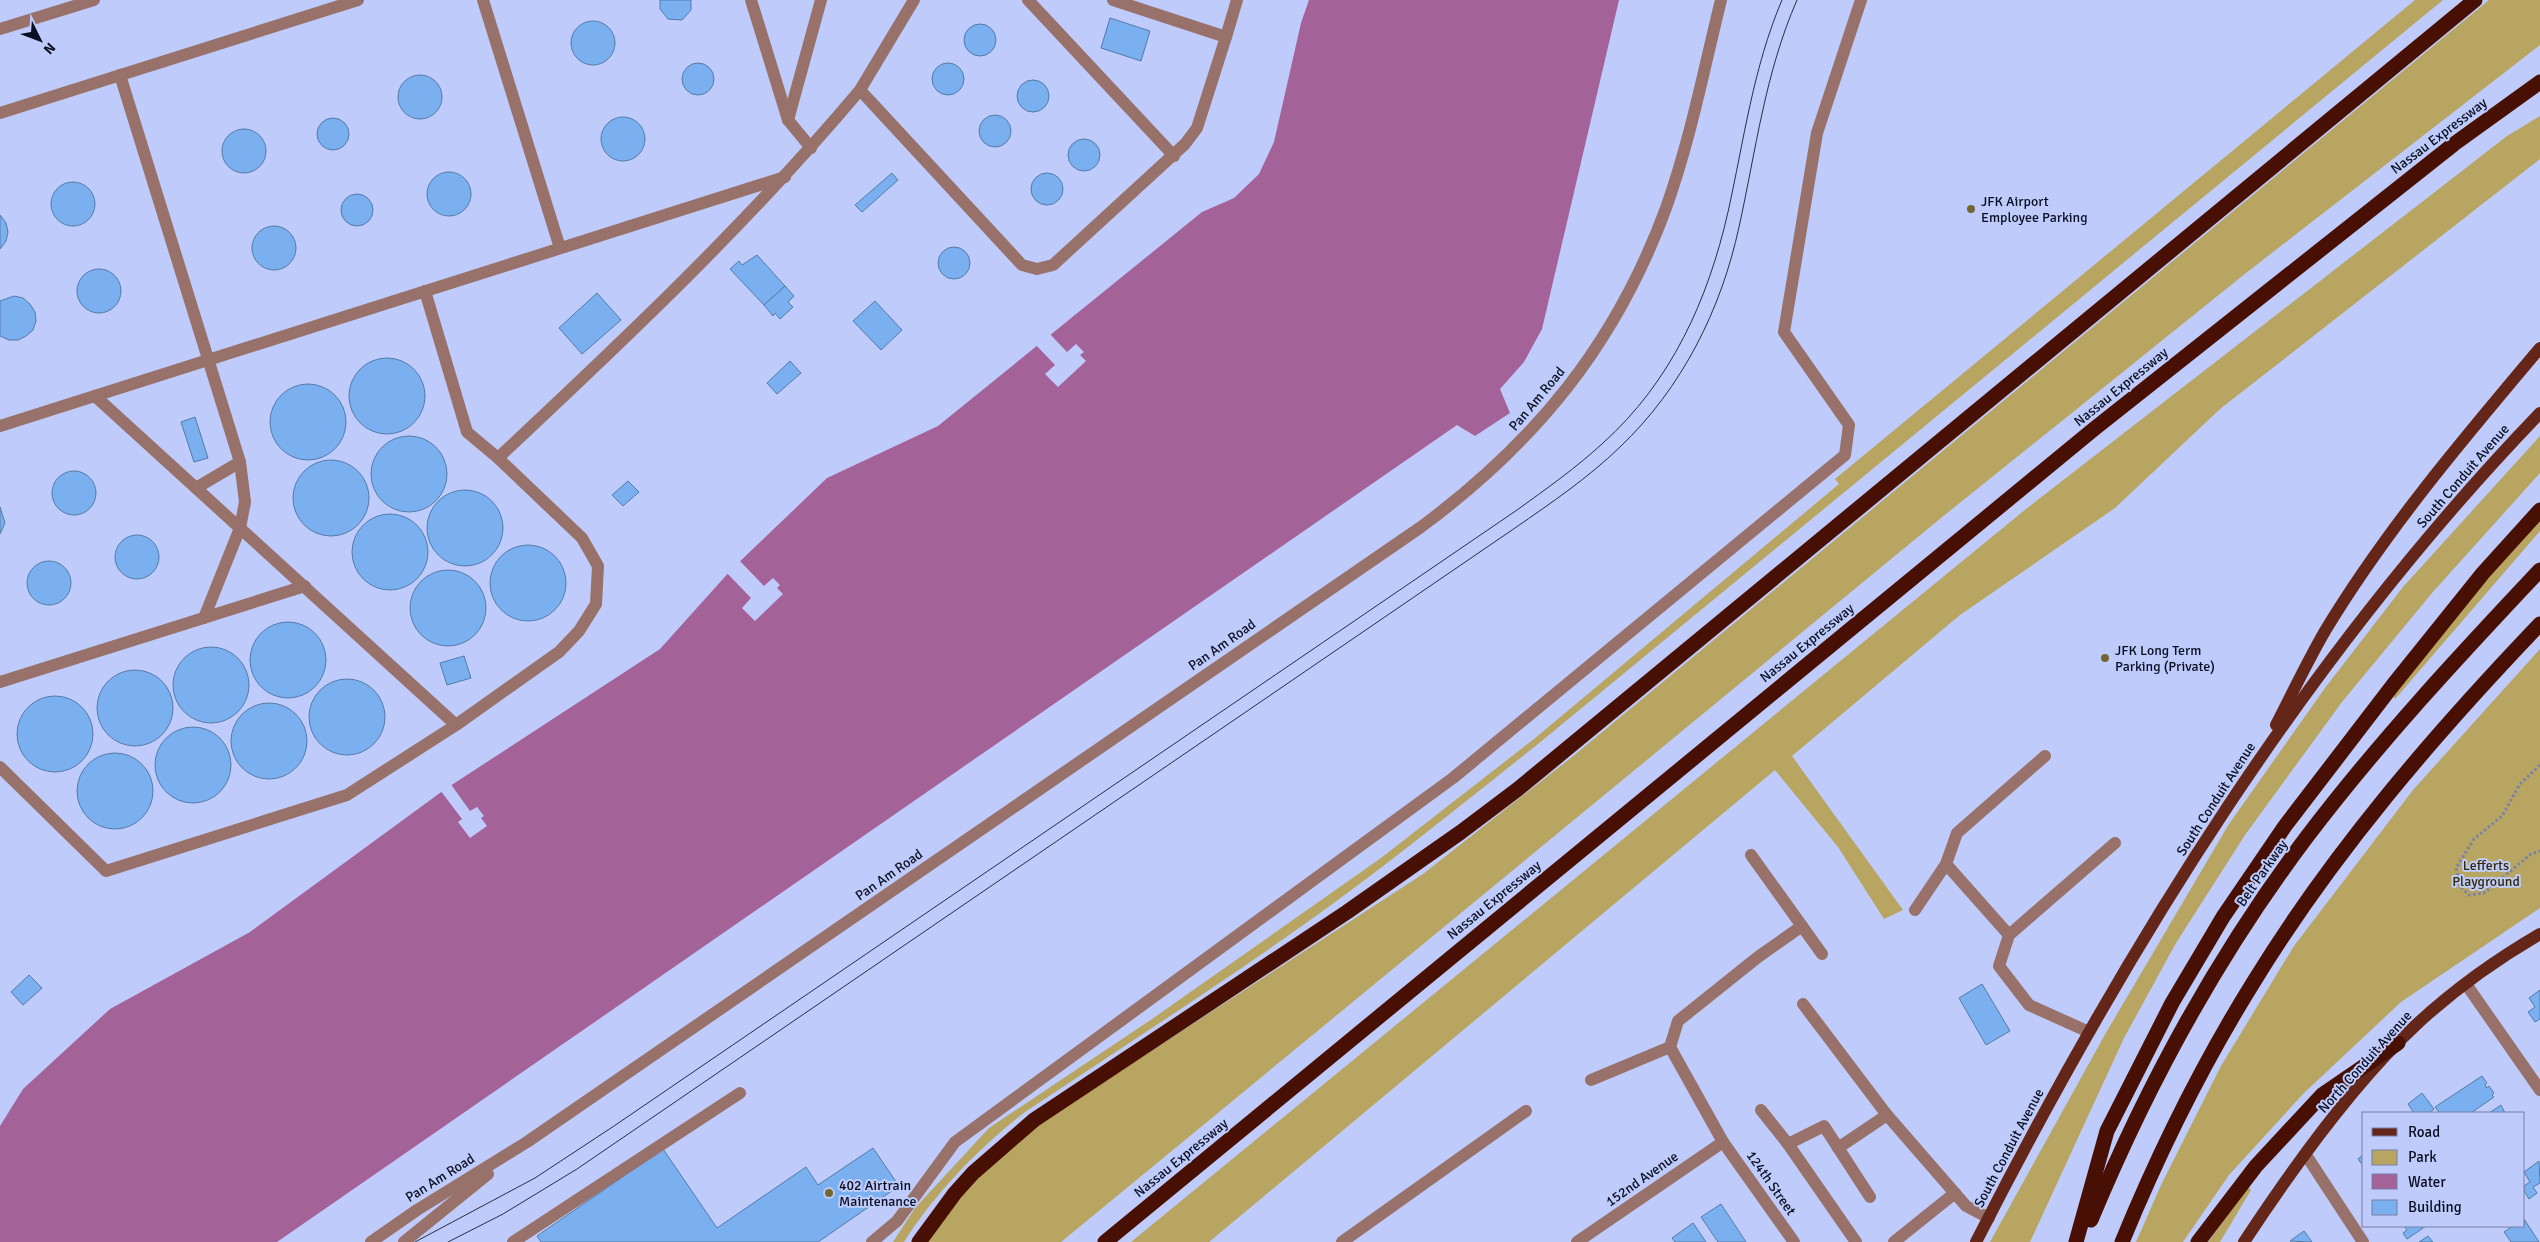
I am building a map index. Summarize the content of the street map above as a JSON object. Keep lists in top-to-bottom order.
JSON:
{
  "streets": {
    "highway": ["Nassau Expressway", "Belt Parkway"],
    "main road": ["South Conduit Avenue", "North Conduit Avenue"],
    "street": ["Pan Am Road", "152nd Avenue", "124th Street"]
  },
  "crossings": [
    ["152nd Avenue", "124th Street"]
  ],
  "parks": ["Lefferts Playground"],
  "places": ["JFK Airport Employee Parking", "JFK Long Term Parking (Private)", "402 Airtrain Maintenance"],
  "legend": [
    "Road",
    "Park",
    "Water",
    "Building"
  ],
  "north": "bottom right"
}
